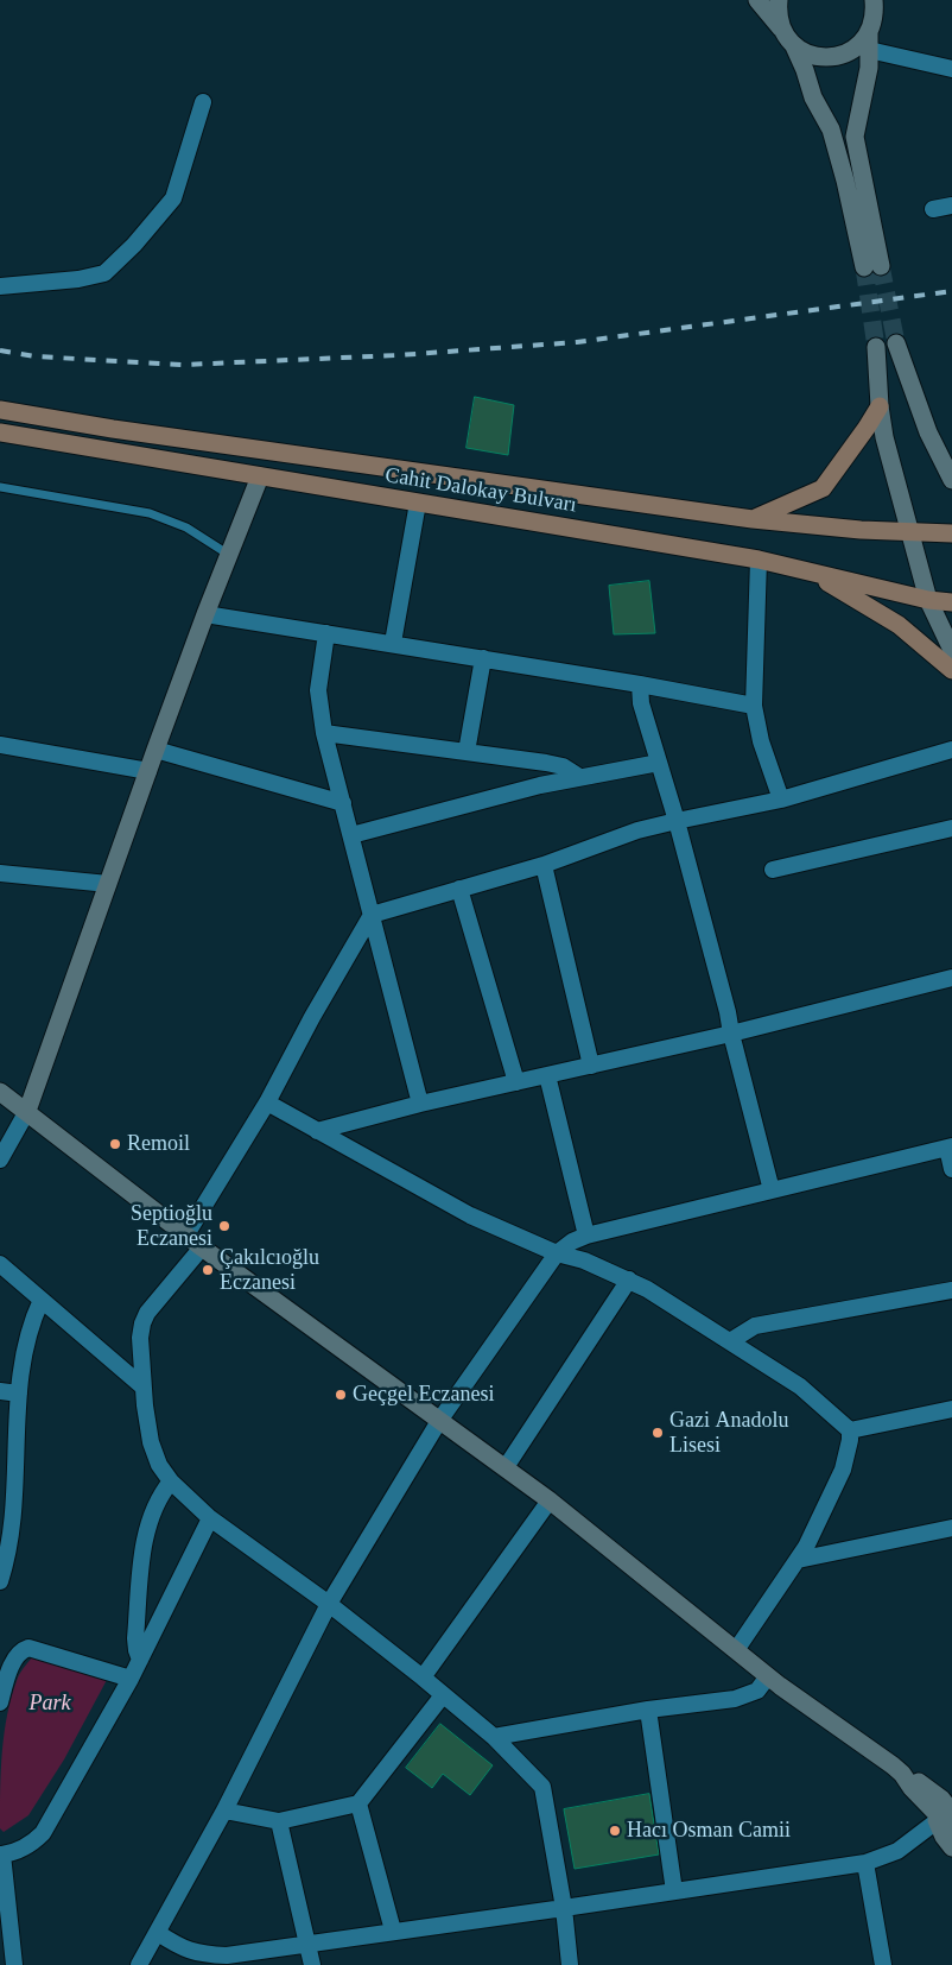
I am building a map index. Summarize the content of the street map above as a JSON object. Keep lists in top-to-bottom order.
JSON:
{
  "streets": {
    "main road": ["Cahit Dalokay Bulvarı"]
  },
  "parks": ["Park"],
  "places": [
    "Remoil",
    "Septioğlu Eczanesi",
    "Çakılcıoğlu Eczanesi",
    "Geçgel Eczanesi",
    "Gazi Anadolu Lisesi",
    "Hacı Osman Camii"
  ]
}
